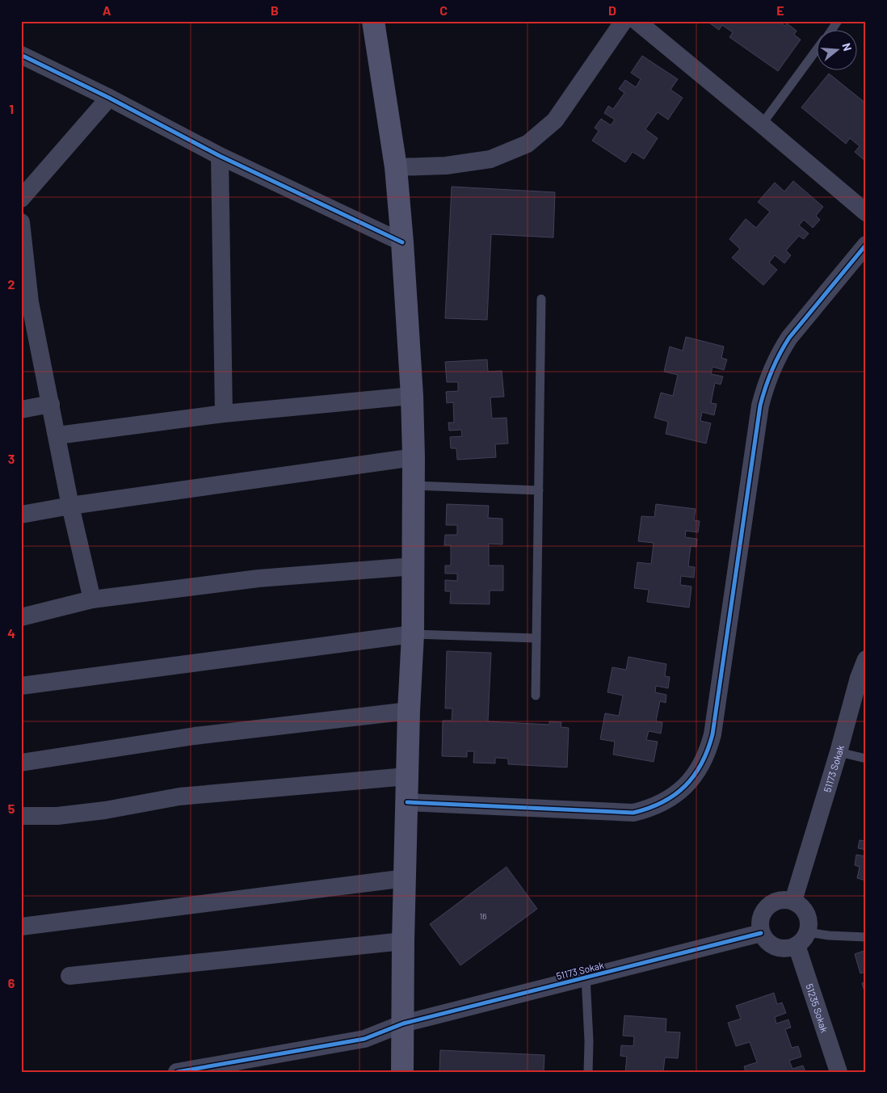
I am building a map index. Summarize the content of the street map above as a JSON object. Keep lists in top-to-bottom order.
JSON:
{
  "streets": {
    "street": ["51173 Sokak", "51235 Sokak"]
  },
  "crossings": [
    ["51173 Sokak", "51235 Sokak"]
  ],
  "house_numbers": ["16"],
  "north": "right",
  "grid": {
    "columns": [
      "A",
      "B",
      "C",
      "D",
      "E"
    ],
    "rows": [
      "1",
      "2",
      "3",
      "4",
      "5",
      "6"
    ]
  }
}
